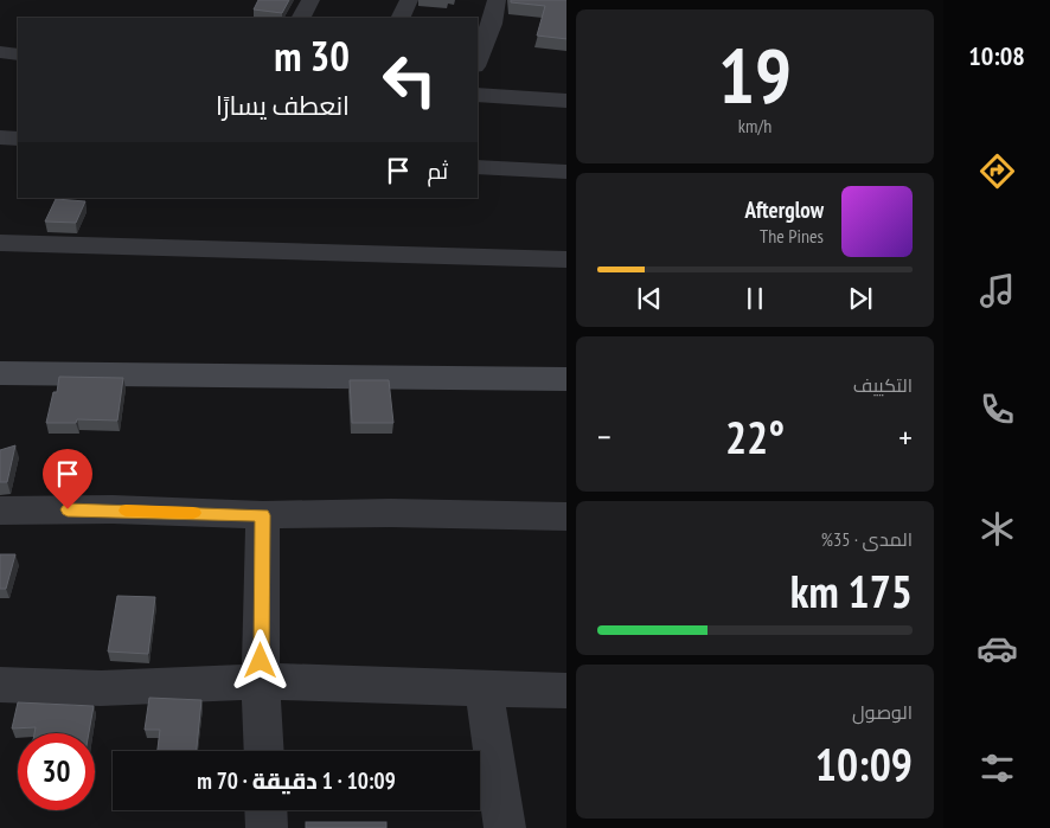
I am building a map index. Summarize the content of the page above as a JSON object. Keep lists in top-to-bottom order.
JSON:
{
  "page": {
    "tabs": "10:08",
    "tile": [
      ["19", "km/h"],
      "التكييف",
      ["المدى · 35%", "175 km"],
      ["الوصول", "10:09"]
    ],
    "turn": ["30 m", "انعطف يسارًا"],
    "then": "ثم",
    "song": ["Afterglow", "The Pines"],
    "heat": ["−", "22°", "+"],
    "limit": "30",
    "trip": "10:09 · 1 دقيقة · 70 m"
  }
}
